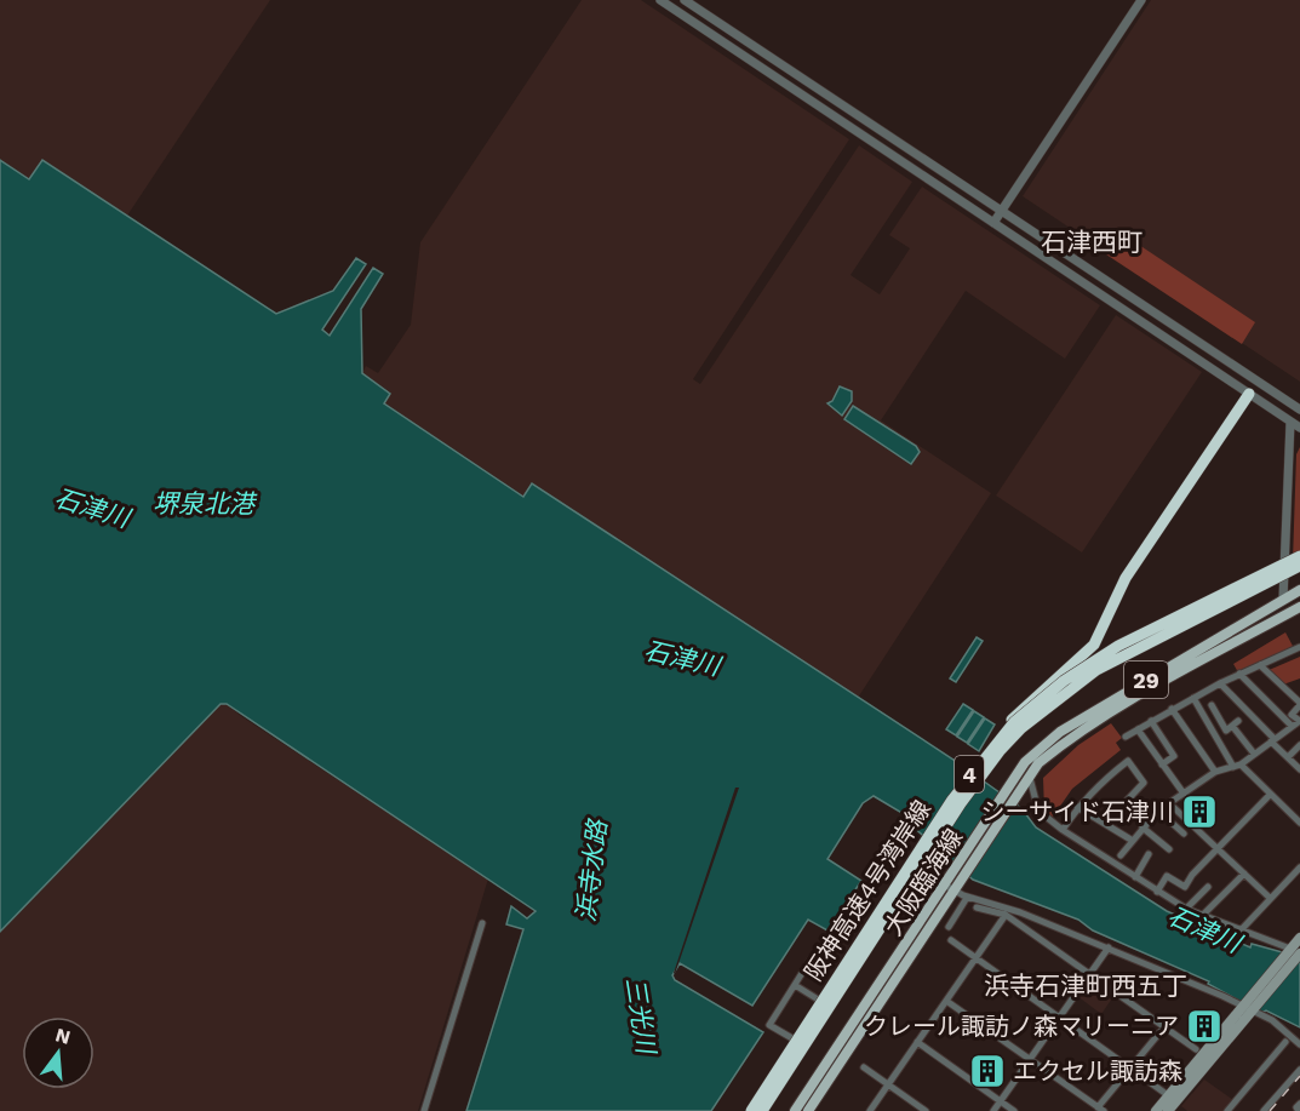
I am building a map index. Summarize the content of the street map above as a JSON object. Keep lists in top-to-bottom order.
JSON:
{
  "streets": {
    "highway": ["4", "阪神高速4号湾岸線"],
    "main road": ["29", "大阪臨海線"]
  },
  "districts": ["石津西町", "浜寺石津町西五丁"],
  "water": [
    "堺泉北港",
    "石津川",
    "浜寺水路",
    "三光川"
  ],
  "places": {
    "building": ["シーサイド石津川", "クレール諏訪ノ森マリーニア", "エクセル諏訪森"]
  },
  "north": "top"
}
